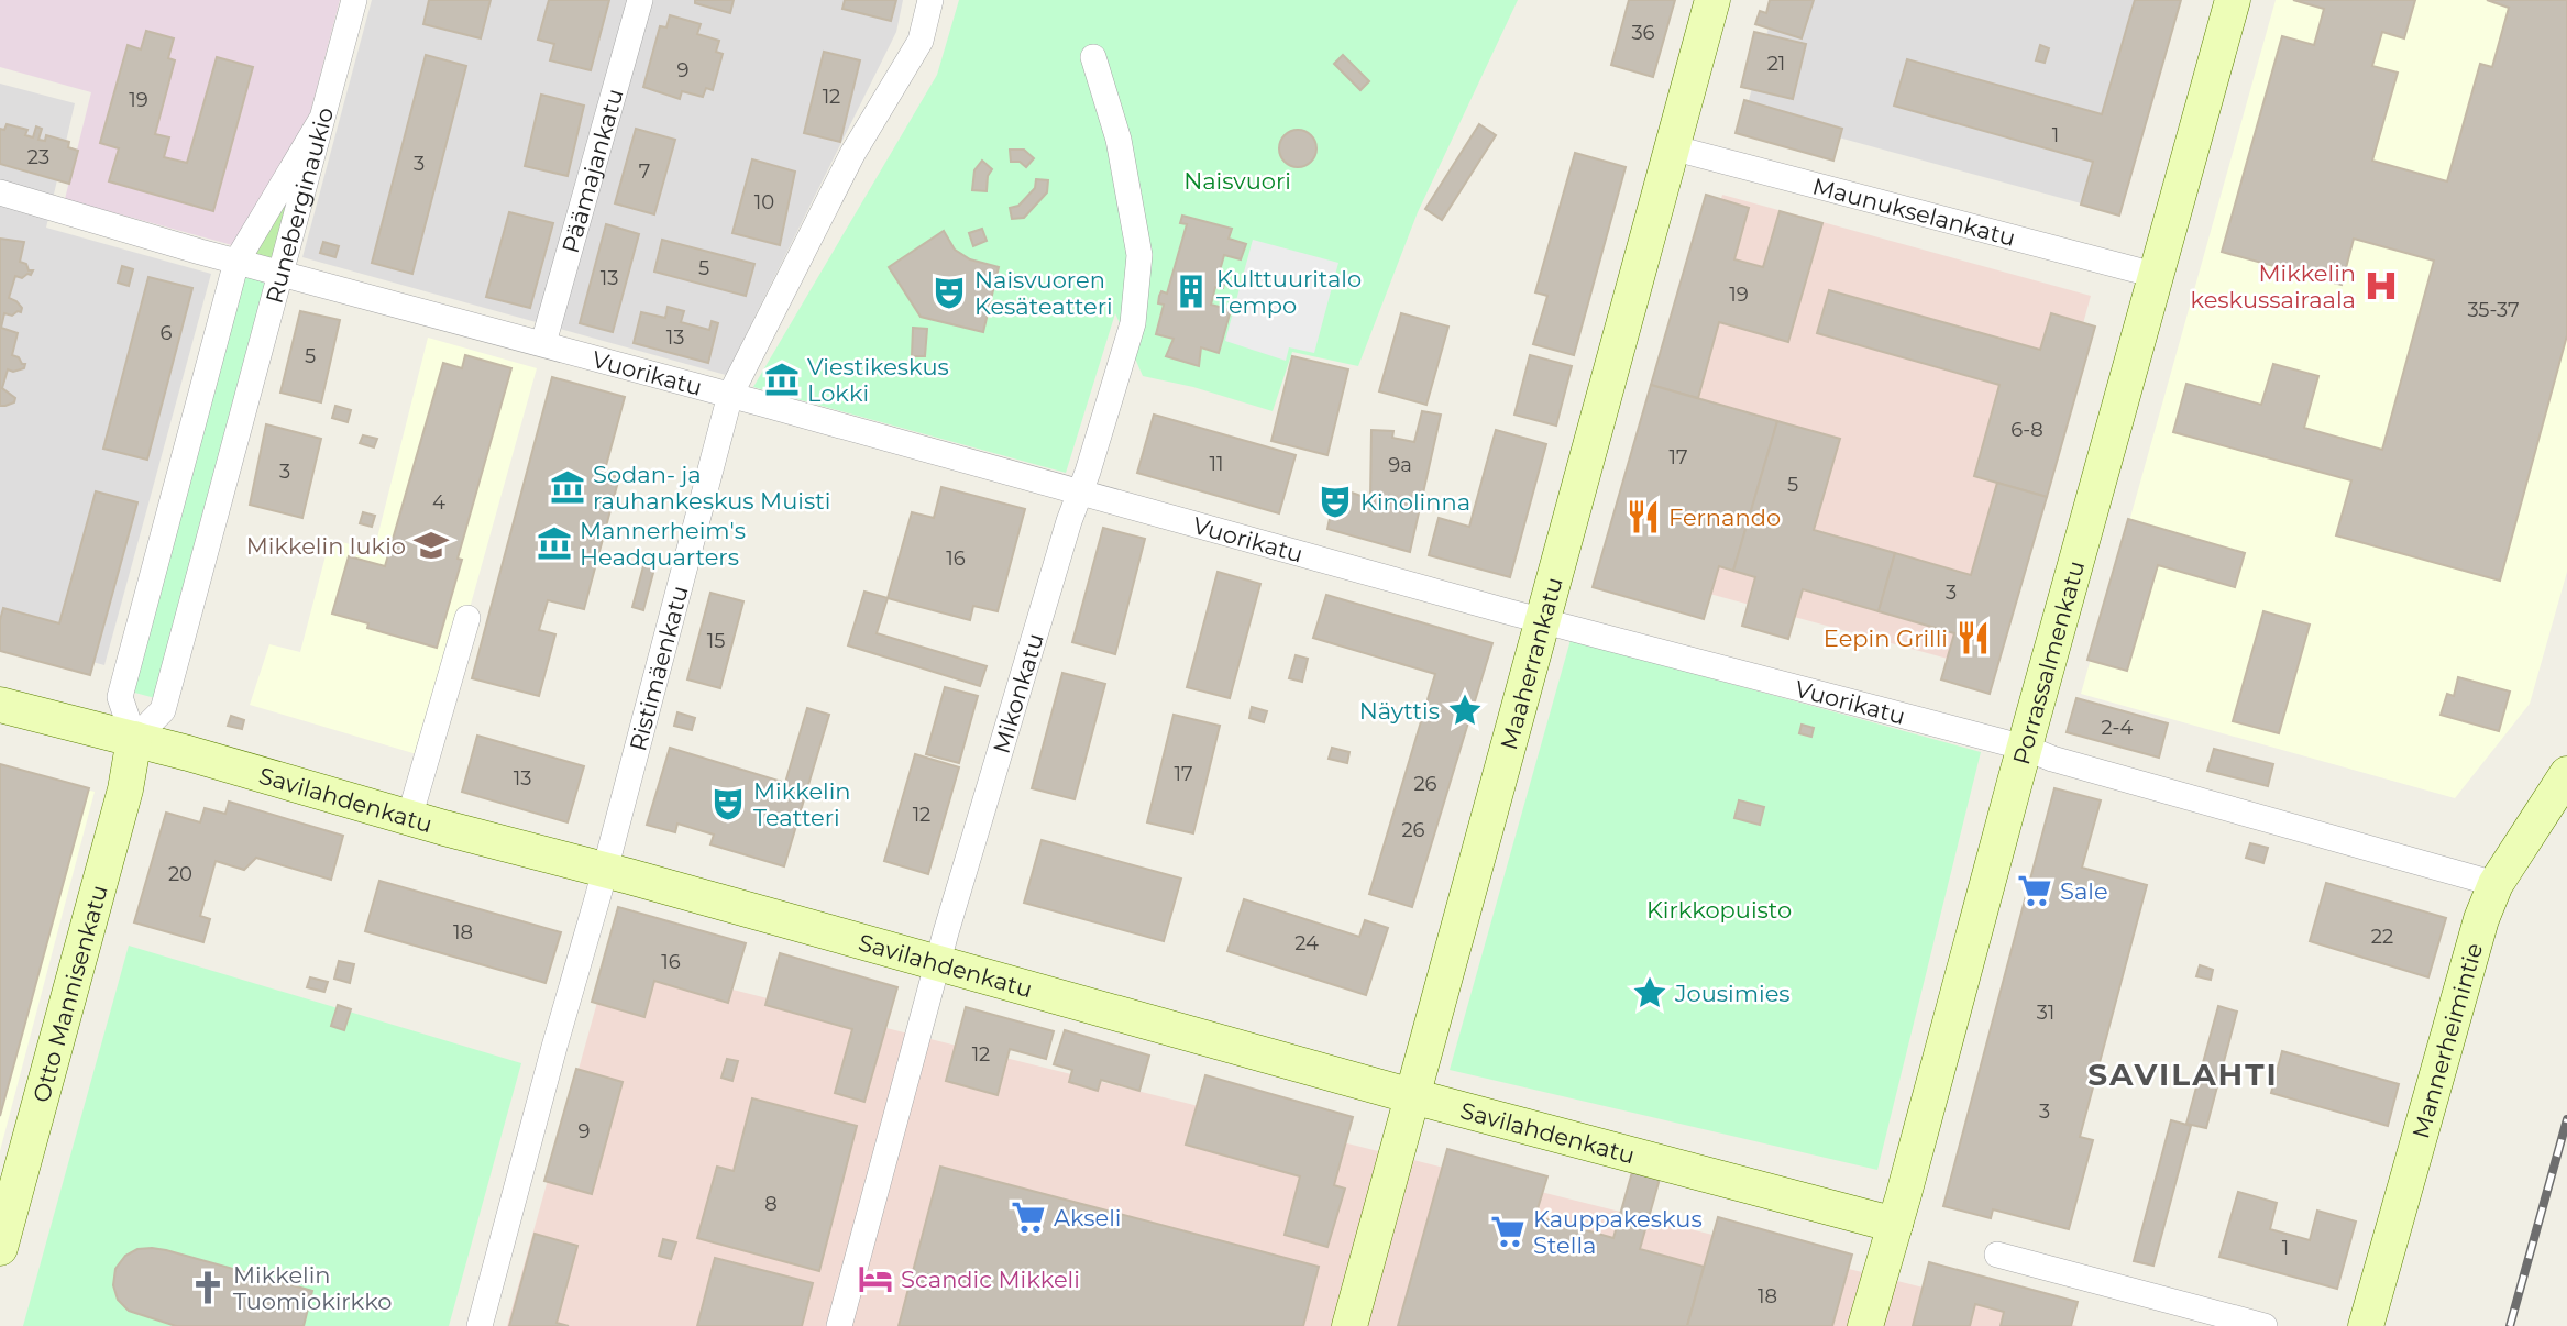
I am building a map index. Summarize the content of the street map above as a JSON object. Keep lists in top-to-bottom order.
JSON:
{
  "streets": {
    "main road": [
      "Maaherrankatu",
      "Porrassalmenkatu",
      "Savilahdenkatu",
      "Otto Mannisenkatu",
      "Mannerheimintie"
    ],
    "street": [
      "Päämajankatu",
      "Maunukselankatu",
      "Runeberginaukio",
      "Vuorikatu",
      "Ristimäenkatu",
      "Mikonkatu"
    ]
  },
  "crossings": [
    ["Päämajankatu", "Vuorikatu"],
    ["Maunukselankatu", "Maaherrankatu"],
    ["Maunukselankatu", "Porrassalmenkatu"],
    ["Runeberginaukio", "Vuorikatu"],
    ["Runeberginaukio", "Savilahdenkatu"],
    ["Runeberginaukio", "Otto Mannisenkatu"],
    ["Vuorikatu", "Maaherrankatu"],
    ["Vuorikatu", "Porrassalmenkatu"],
    ["Vuorikatu", "Ristimäenkatu"],
    ["Vuorikatu", "Mikonkatu"],
    ["Vuorikatu", "Mannerheimintie"],
    ["Maaherrankatu", "Savilahdenkatu"],
    ["Porrassalmenkatu", "Savilahdenkatu"],
    ["Ristimäenkatu", "Savilahdenkatu"],
    ["Mikonkatu", "Savilahdenkatu"],
    ["Savilahdenkatu", "Otto Mannisenkatu"]
  ],
  "districts": ["SAVILAHTI"],
  "parks": ["Naisvuori", "Kirkkopuisto"],
  "places": {
    "hospital": ["Mikkelin keskussairaala"],
    "building": ["Kulttuuritalo Tempo"],
    "theatre": ["Naisvuoren Kesäteatteri", "Kinolinna", "Mikkelin Teatteri"],
    "museum": ["Viestikeskus Lokki", "Sodan- ja rauhankeskus Muisti", "Mannerheim's Headquarters"],
    "restaurant": ["Fernando", "Eepin Grilli"],
    "school or university": ["Mikkelin lukio"],
    "place": ["Näyttis", "Jousimies"],
    "supermarket": ["Sale", "Akseli", "Kauppakeskus Stella"],
    "hotel": ["Scandic Mikkeli"],
    "church": ["Mikkelin Tuomiokirkko"]
  },
  "house_numbers": [
    "36",
    "21",
    "9",
    "12",
    "19",
    "1",
    "23",
    "3",
    "7",
    "10",
    "5",
    "13",
    "19",
    "35-37",
    "6",
    "13",
    "5",
    "6-8",
    "17",
    "11",
    "9a",
    "3",
    "5",
    "4",
    "16",
    "3",
    "15",
    "2-4",
    "17",
    "13",
    "26",
    "12",
    "26",
    "20",
    "18",
    "22",
    "24",
    "16",
    "31",
    "12",
    "3",
    "9",
    "8",
    "1",
    "18"
  ]
}
